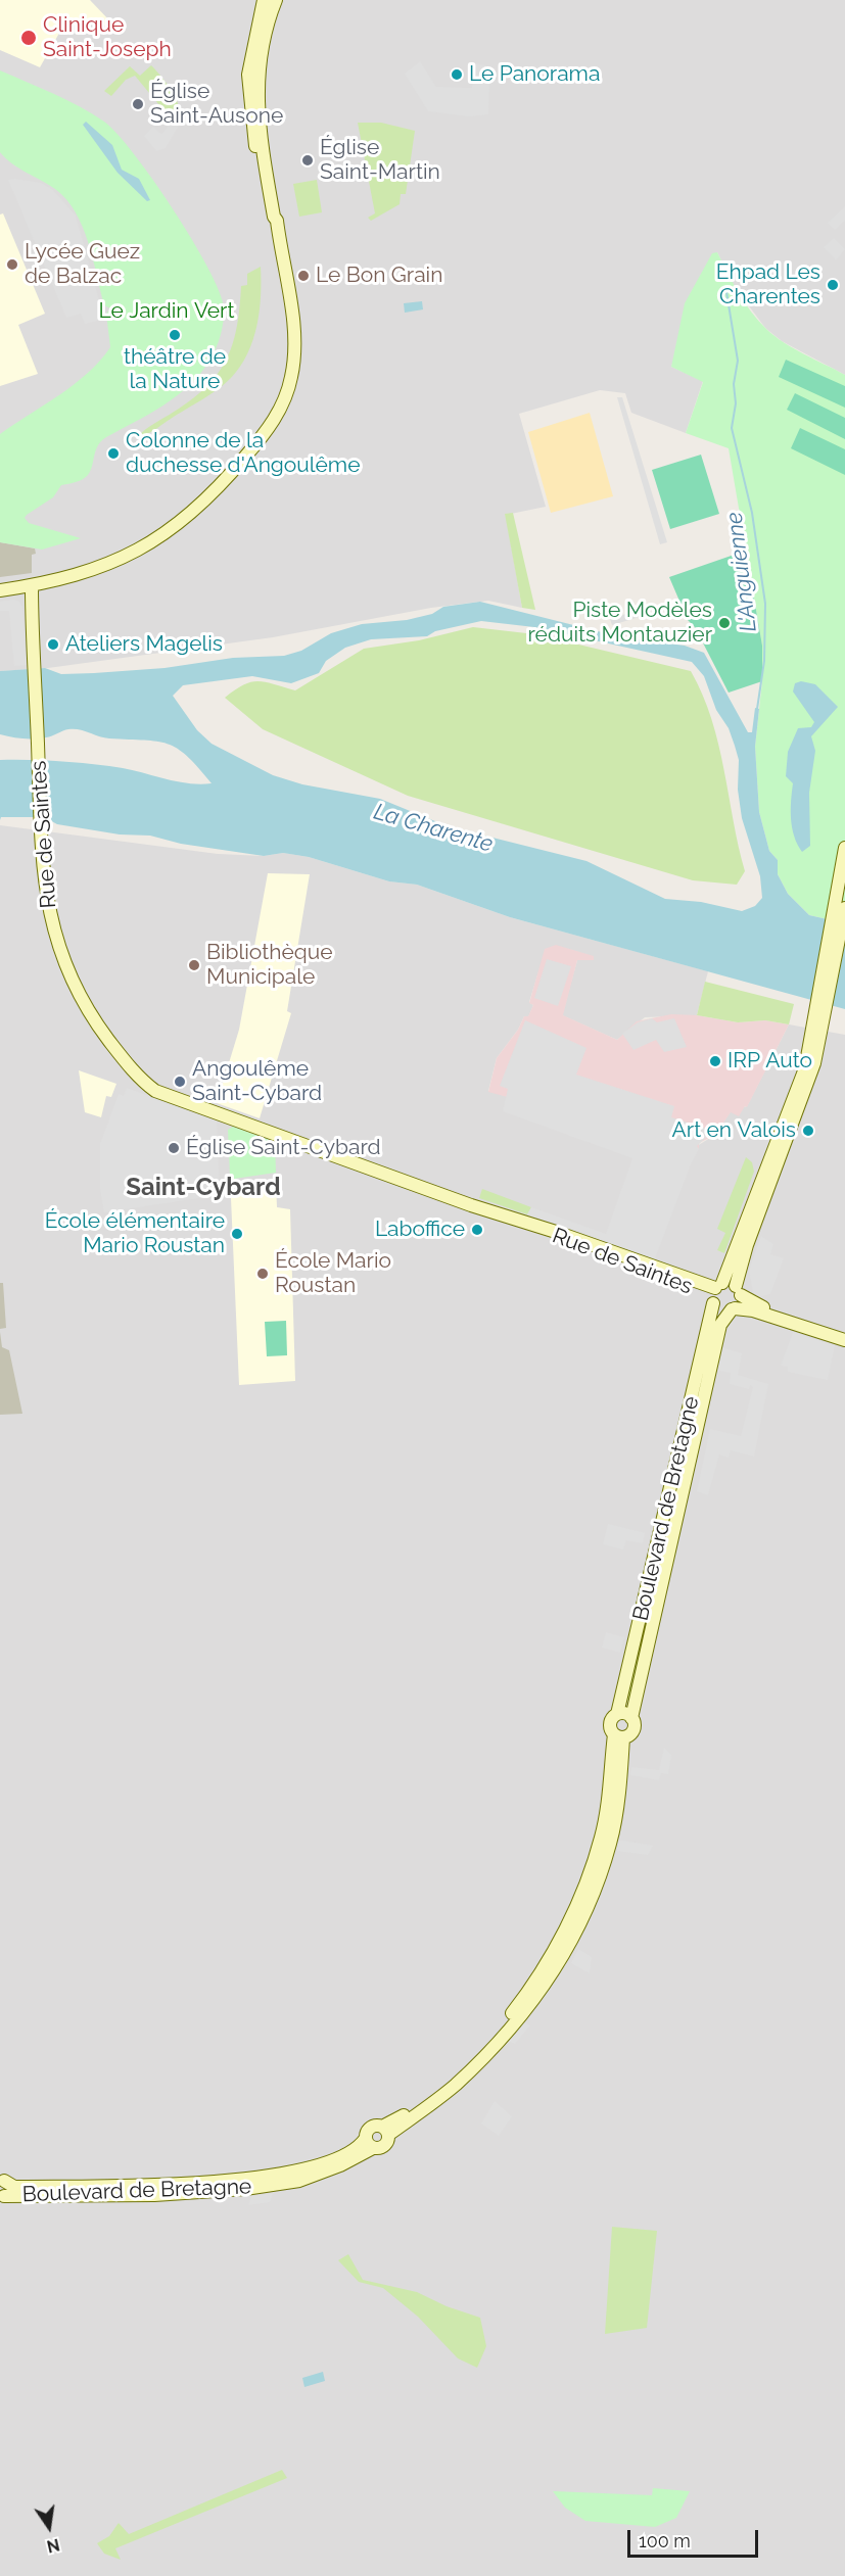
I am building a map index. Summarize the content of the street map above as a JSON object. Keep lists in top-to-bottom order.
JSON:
{
  "streets": {
    "main road": ["Rue de Saintes", "Boulevard de Bretagne"]
  },
  "crossings": [
    ["Rue de Saintes", "Boulevard de Bretagne"]
  ],
  "districts": ["Saint-Cybard"],
  "water": ["L'Anguienne", "La Charente"],
  "parks": ["Le Jardin Vert"],
  "places": [
    "Clinique Saint-Joseph",
    "Le Panorama",
    "Église Saint-Ausone",
    "Église Saint-Martin",
    "Lycée Guez de Balzac",
    "Le Bon Grain",
    "Ehpad Les Charentes",
    "théâtre de la Nature",
    "Colonne de la duchesse d'Angoulême",
    "Piste Modèles réduits Montauzier",
    "Ateliers Magelis",
    "Bibliothèque Municipale",
    "IRP Auto",
    "Angoulême Saint-Cybard",
    "Art en Valois",
    "Église Saint-Cybard",
    "Laboffice",
    "École élémentaire Mario Roustan",
    "École Mario Roustan"
  ],
  "scale_bar": "100 m",
  "north": "bottom"
}
